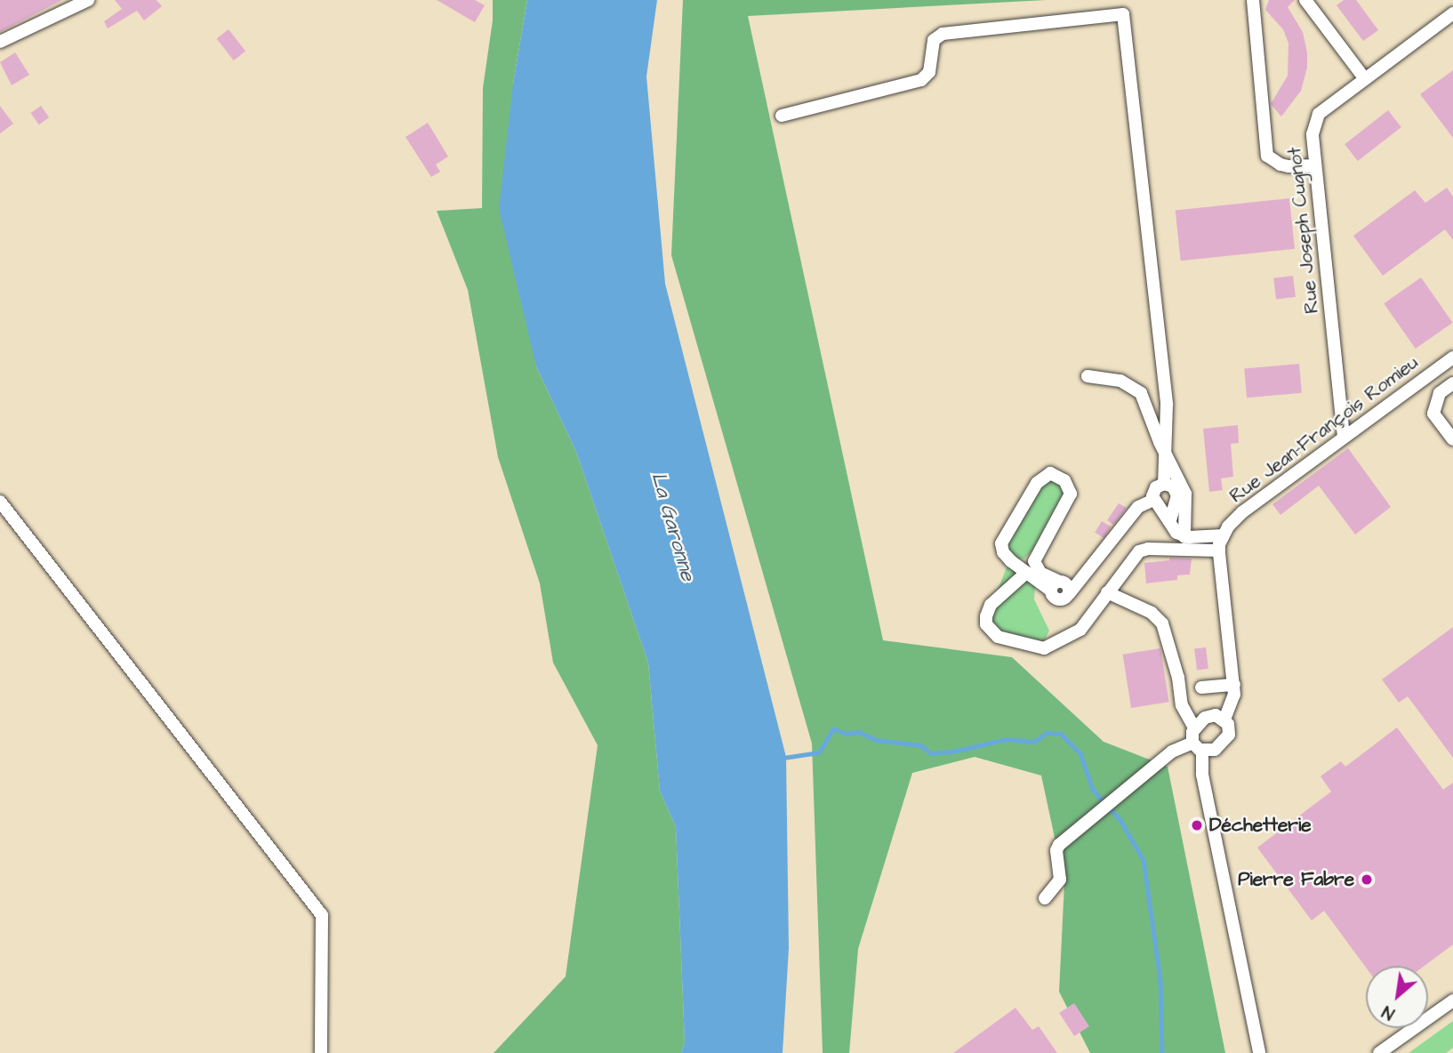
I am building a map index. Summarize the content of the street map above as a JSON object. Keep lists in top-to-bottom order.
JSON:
{
  "streets": {
    "street": ["Rue Joseph Cugnot", "Rue Jean-François Romieu"]
  },
  "crossings": [
    ["Rue Joseph Cugnot", "Rue Jean-François Romieu"]
  ],
  "water": ["La Garonne"],
  "places": ["Déchetterie", "Pierre Fabre"],
  "north": "bottom left"
}
